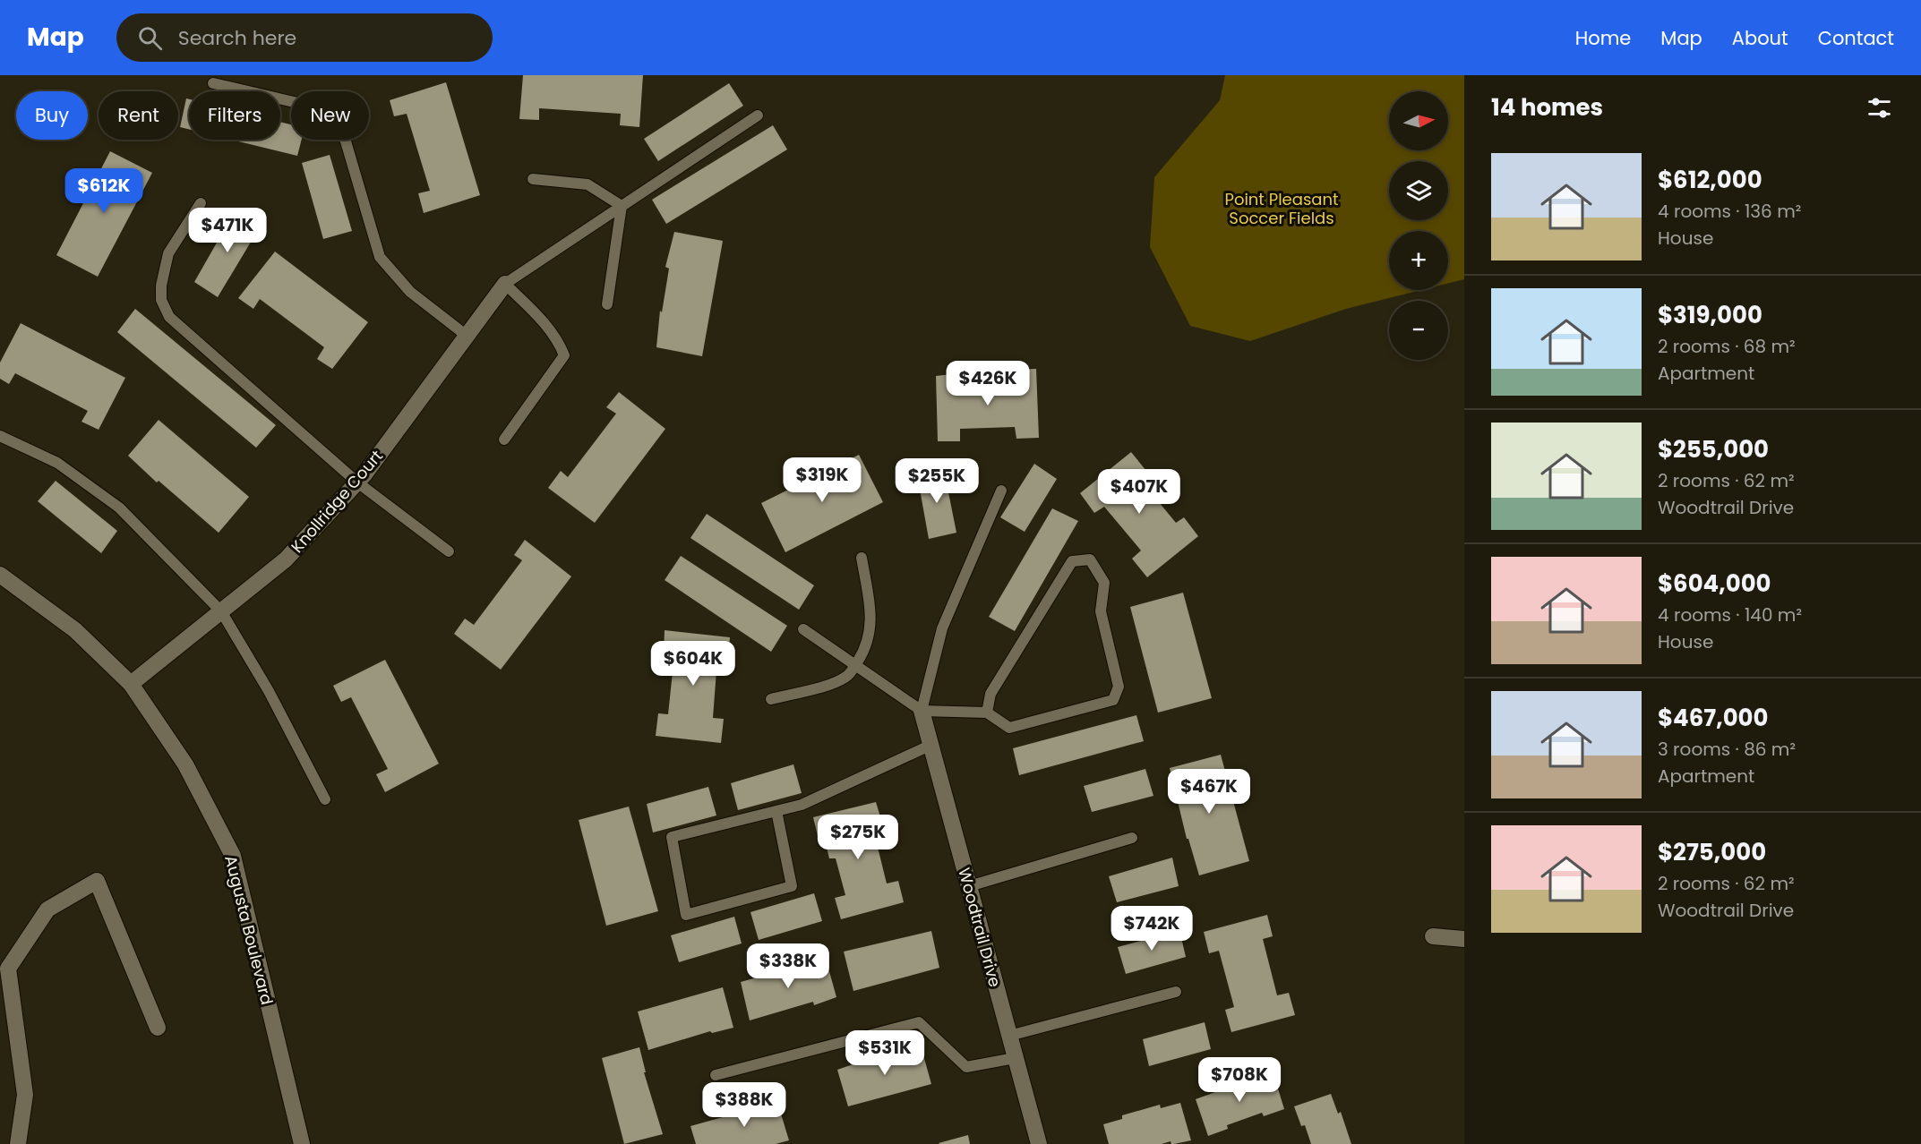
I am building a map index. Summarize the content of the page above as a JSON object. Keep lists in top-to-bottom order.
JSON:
{
  "streets": {
    "street": ["Knollridge Court", "Woodtrail Drive", "Augusta Boulevard"]
  },
  "crossings": [
    ["Knollridge Court", "Augusta Boulevard"]
  ],
  "parks": ["Point Pleasant Soccer Fields"],
  "north": "right",
  "page": {
    "header": "Map",
    "search": "Search here",
    "nav": [
      "Home",
      "Map",
      "About",
      "Contact"
    ],
    "heading": "14 homes",
    "map_buttons": ["+", "−"],
    "chip": [
      "Buy",
      "Rent",
      "Filters",
      "New"
    ],
    "list": [
      {
        "name": "$612,000",
        "note": "4 rooms · 136 m² · House"
      },
      {
        "name": "$319,000",
        "note": "2 rooms · 68 m² · Apartment"
      },
      {
        "name": "$255,000",
        "note": "2 rooms · 62 m² · Woodtrail Drive"
      },
      {
        "name": "$604,000",
        "note": "4 rooms · 140 m² · House"
      },
      {
        "name": "$467,000",
        "note": "3 rooms · 86 m² · Apartment"
      },
      {
        "name": "$275,000",
        "note": "2 rooms · 62 m² · Woodtrail Drive"
      }
    ],
    "price": [
      "$612K",
      "$471K",
      "$426K",
      "$319K",
      "$255K",
      "$407K",
      "$604K",
      "$467K",
      "$275K",
      "$742K",
      "$338K",
      "$531K",
      "$708K",
      "$388K"
    ]
  }
}
